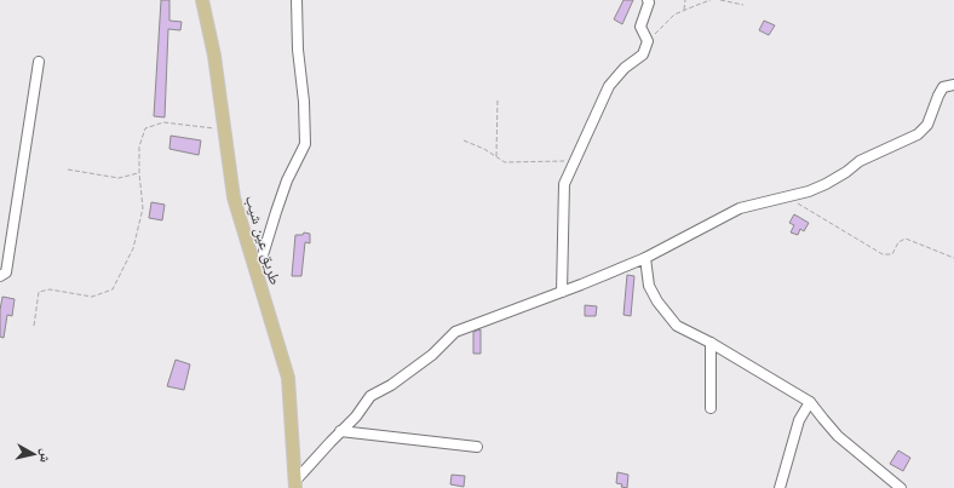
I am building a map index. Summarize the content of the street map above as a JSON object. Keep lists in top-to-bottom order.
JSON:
{
  "streets": {
    "main road": ["طريق عين شيب"]
  },
  "north": "right"
}
